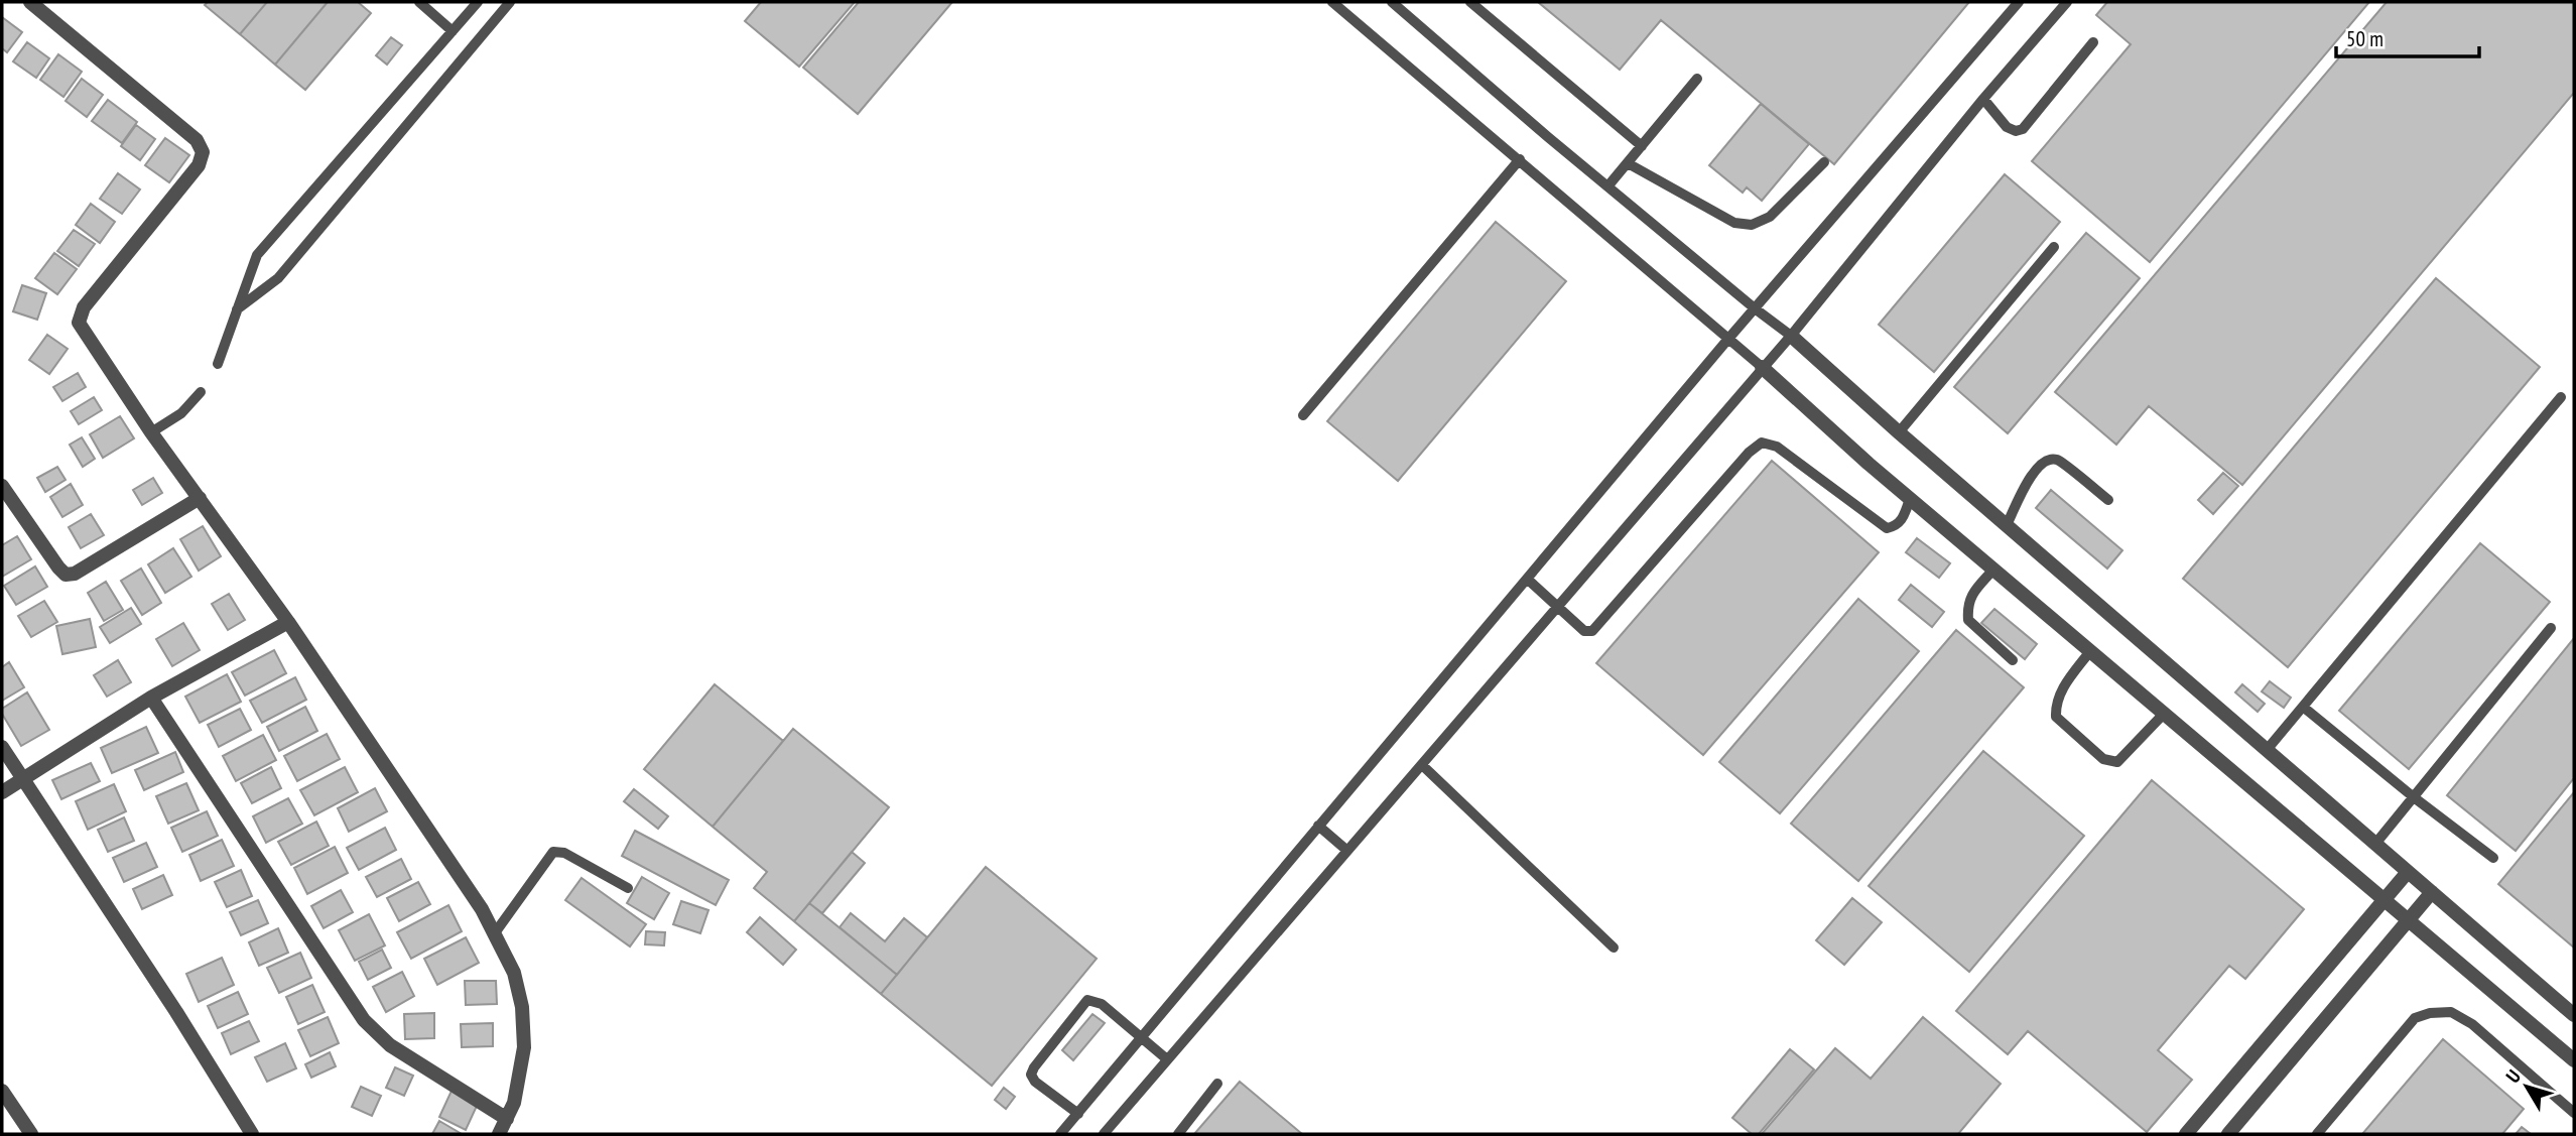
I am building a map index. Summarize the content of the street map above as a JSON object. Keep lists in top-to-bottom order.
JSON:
{
  "scale_bar": "50 m",
  "north": "top left"
}
